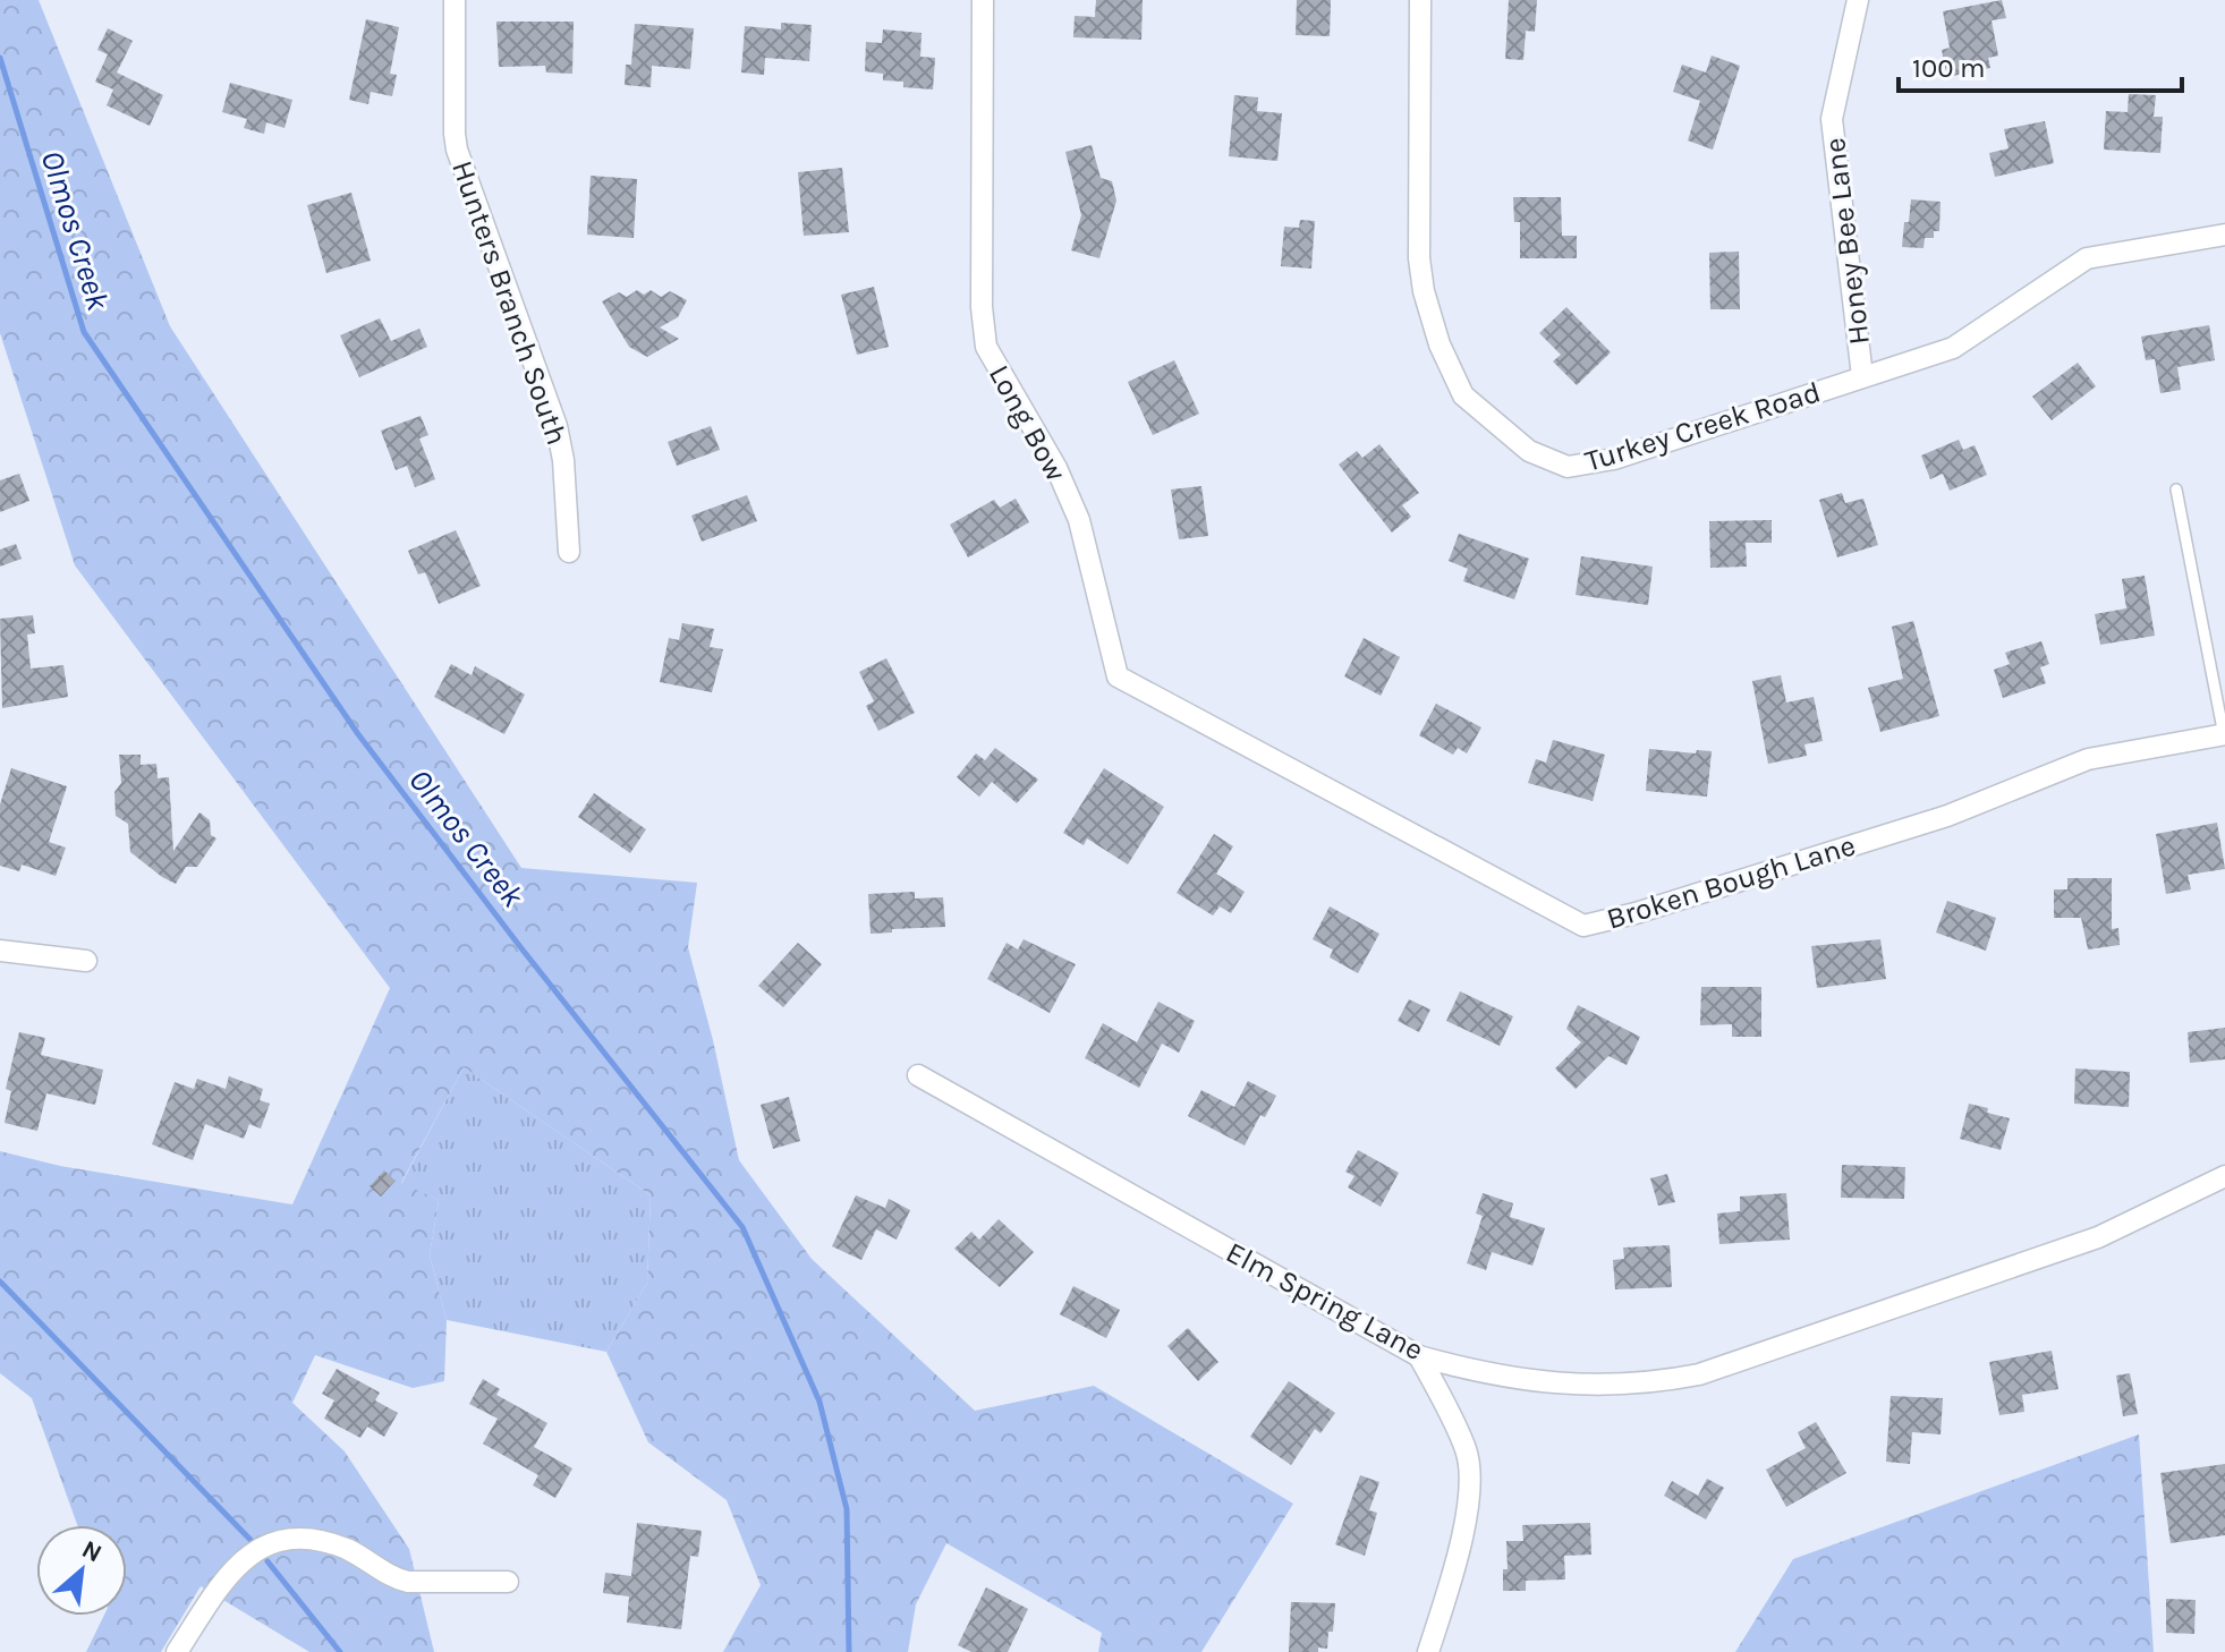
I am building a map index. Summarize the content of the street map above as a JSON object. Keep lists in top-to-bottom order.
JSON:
{
  "streets": {
    "street": [
      "Honey Bee Lane",
      "Hunters Branch South",
      "Long Bow",
      "Turkey Creek Road",
      "Broken Bough Lane",
      "Elm Spring Lane"
    ]
  },
  "crossings": [
    ["Honey Bee Lane", "Turkey Creek Road"],
    ["Long Bow", "Broken Bough Lane"]
  ],
  "water": ["Olmos Creek"],
  "scale_bar": "100 m",
  "north": "top right"
}
